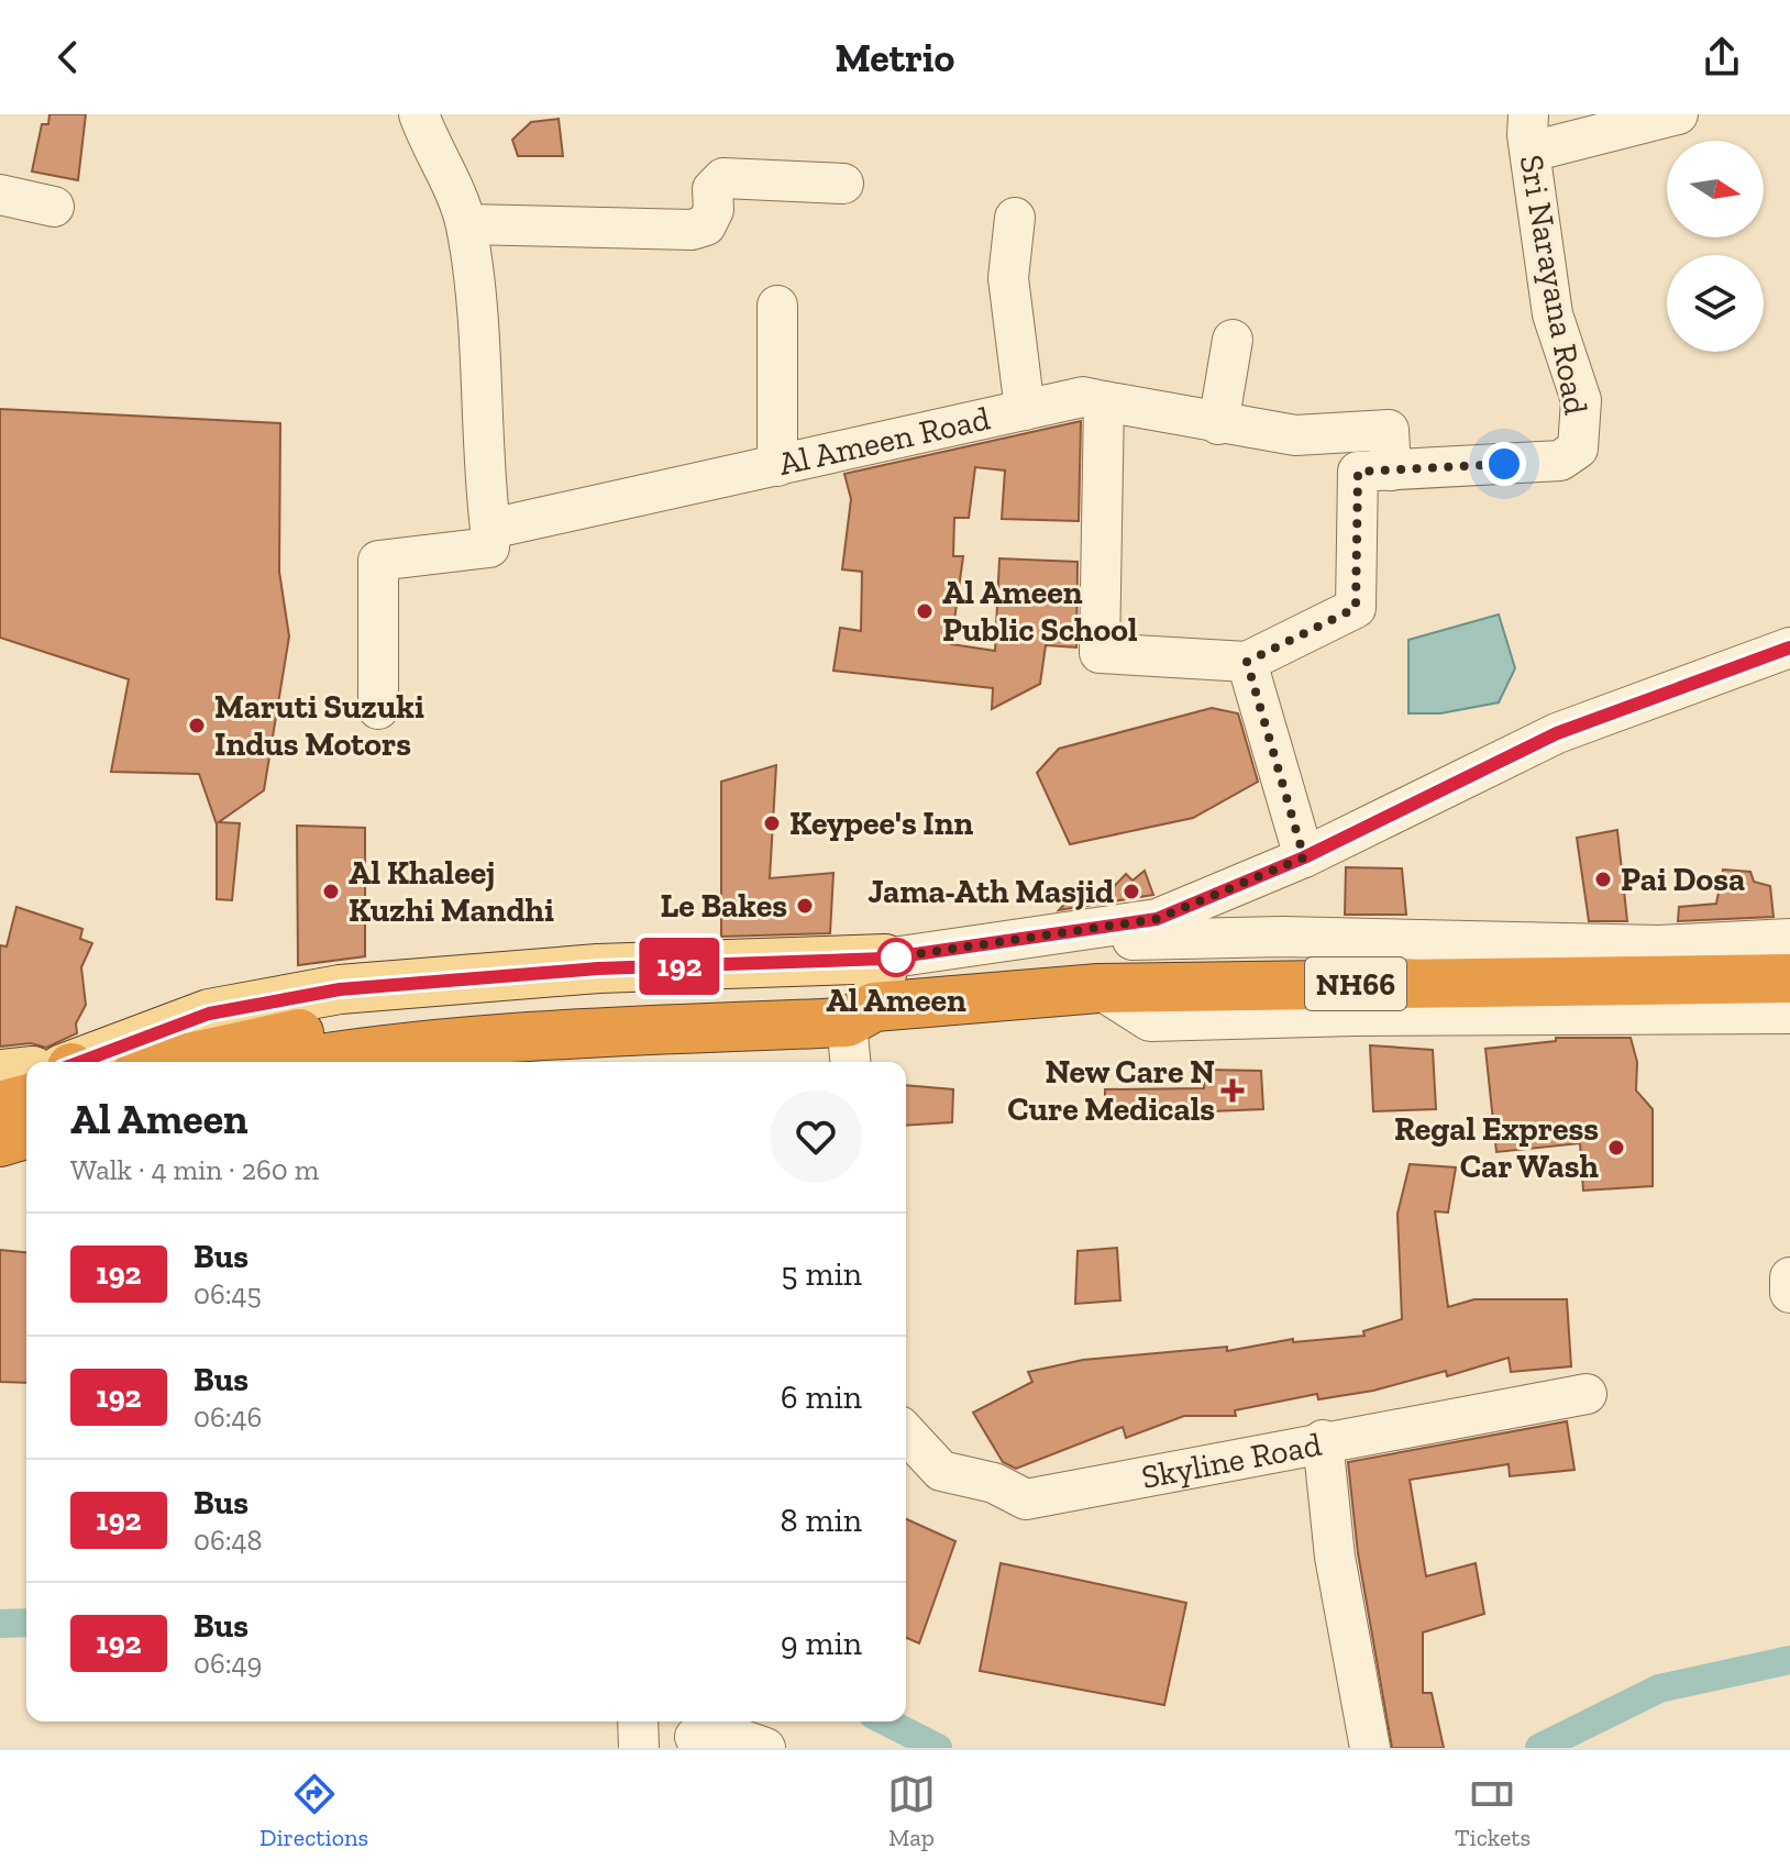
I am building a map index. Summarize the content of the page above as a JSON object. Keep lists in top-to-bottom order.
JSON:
{
  "streets": {
    "highway": ["NH66"],
    "street": ["Sri Narayana Road", "Al Ameen Road", "Skyline Road"]
  },
  "crossings": [
    ["Sri Narayana Road", "Al Ameen Road"]
  ],
  "places": {
    "other": [
      "Al Ameen Public School",
      "Maruti Suzuki Indus Motors",
      "Keypee's Inn",
      "Pai Dosa",
      "Al Khaleej Kuzhi Mandhi",
      "Jama-Ath Masjid",
      "Le Bakes",
      "Al Ameen",
      "Regal Express Car Wash"
    ],
    "health": ["New Care N Cure Medicals"]
  },
  "lines": ["bus line 192"],
  "north": "right",
  "page": {
    "header": "Metrio",
    "on_map": "192",
    "heading": ["Al Ameen", "Walk · 4 min · 260 m"],
    "list": [
      {
        "mark": "192",
        "name": "Bus",
        "note": "06:45",
        "value": "5 min"
      },
      {
        "mark": "192",
        "name": "Bus",
        "note": "06:46",
        "value": "6 min"
      },
      {
        "mark": "192",
        "name": "Bus",
        "note": "06:48",
        "value": "8 min"
      },
      {
        "mark": "192",
        "name": "Bus",
        "note": "06:49",
        "value": "9 min"
      }
    ],
    "tabs": ["Directions", "Map", "Tickets"]
  }
}
